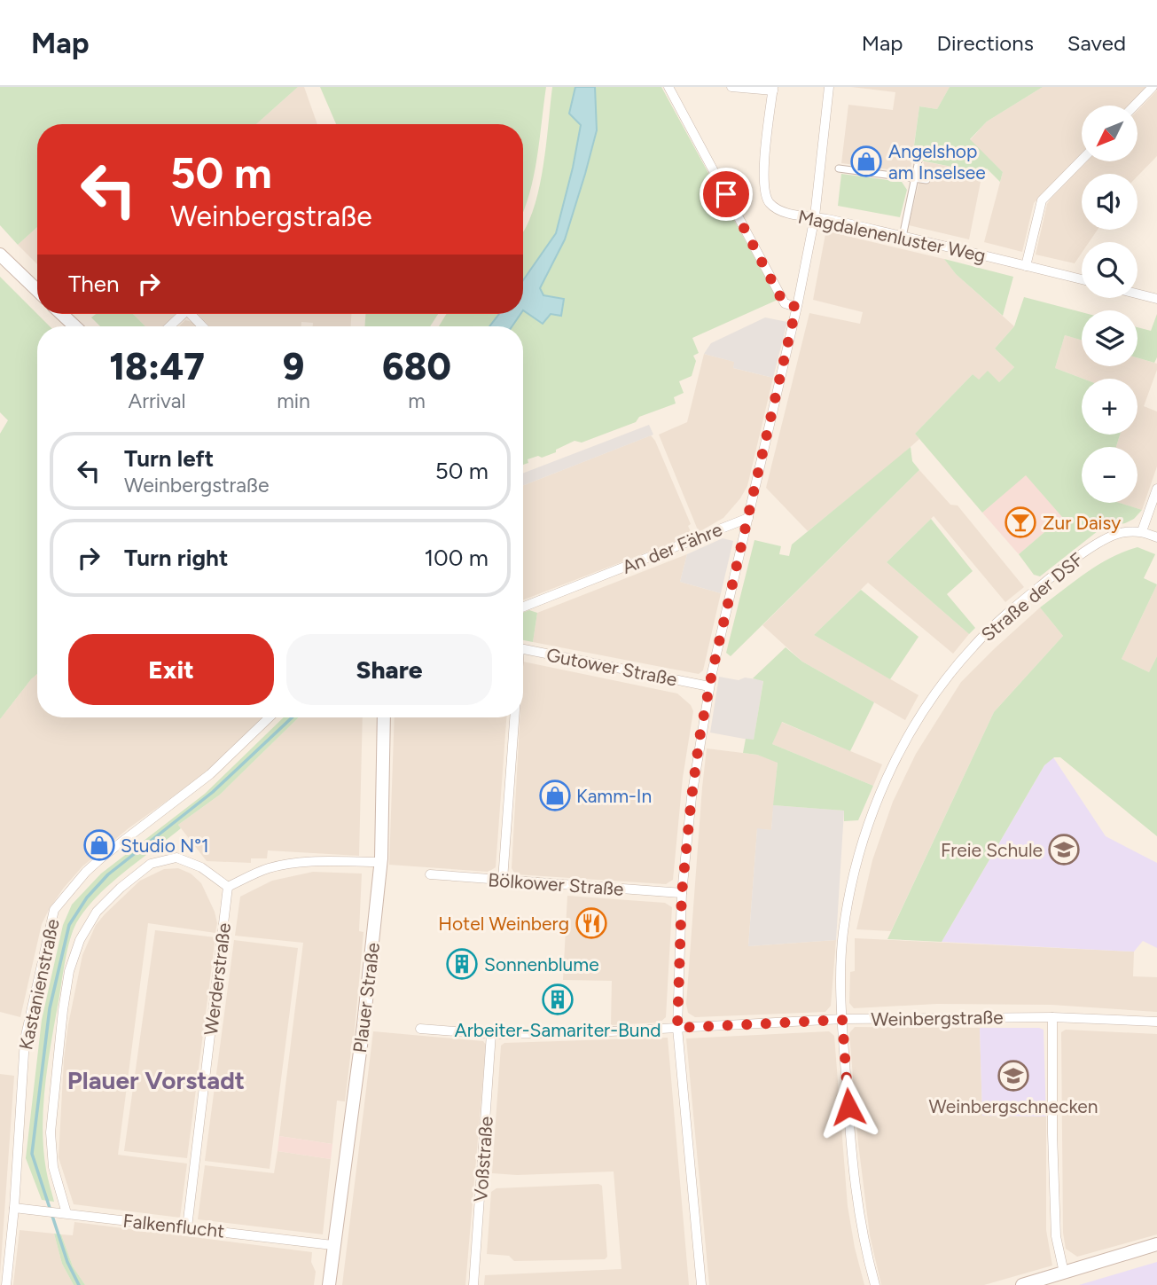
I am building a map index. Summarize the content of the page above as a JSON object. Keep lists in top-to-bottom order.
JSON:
{
  "streets": {
    "main road": ["Plauer Straße"],
    "street": [
      "Magdalenenluster Weg",
      "An der Fähre",
      "Straße der DSF",
      "Gutower Straße",
      "Bölkower Straße",
      "Werderstraße",
      "Kastanienstraße",
      "Weinbergstraße",
      "Voßstraße",
      "Falkenflucht"
    ]
  },
  "crossings": [
    ["Straße der DSF", "Weinbergstraße"],
    ["Werderstraße", "Falkenflucht"],
    ["Kastanienstraße", "Falkenflucht"],
    ["Plauer Straße", "Falkenflucht"],
    ["Weinbergstraße", "Voßstraße"]
  ],
  "districts": ["Plauer Vorstadt"],
  "places": {
    "shop": ["Angelshop am Inselsee", "Kamm-In", "Studio N°1"],
    "bar": ["Zur Daisy"],
    "school or university": ["Freie Schule", "Weinbergschnecken"],
    "restaurant": ["Hotel Weinberg"],
    "building": ["Sonnenblume", "Arbeiter-Samariter-Bund"]
  },
  "north": "bottom left",
  "page": {
    "header": "Map",
    "nav": ["Map", "Directions", "Saved"],
    "map_buttons": ["+", "−"],
    "turn": ["50 m", "Weinbergstraße"],
    "then": "Then",
    "eta": [
      "18:47",
      "Arrival",
      "9",
      "min",
      "680",
      "m"
    ],
    "list": [
      {
        "name": "Turn left",
        "note": "Weinbergstraße",
        "value": "50 m"
      },
      {
        "name": "Turn right",
        "value": "100 m"
      }
    ],
    "buttons": ["Exit", "Share"]
  }
}
